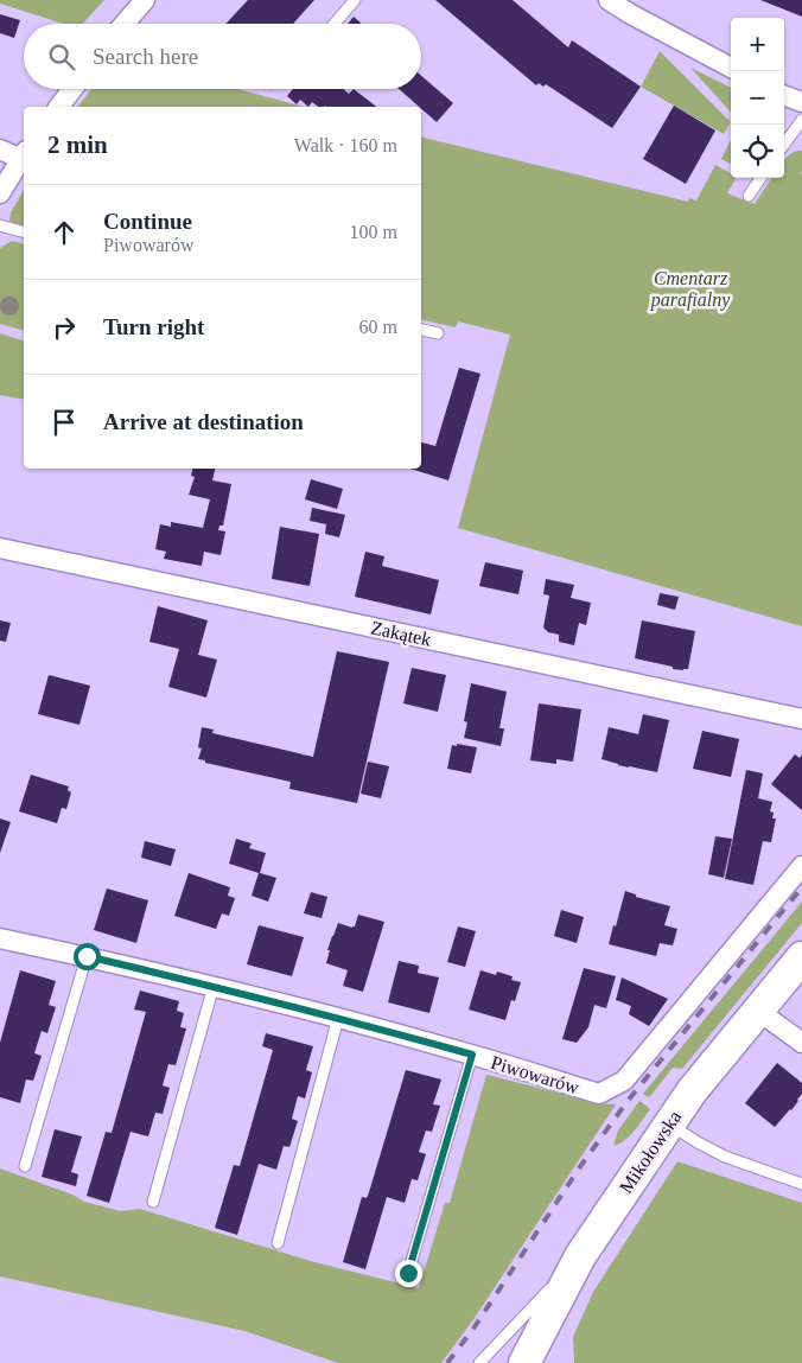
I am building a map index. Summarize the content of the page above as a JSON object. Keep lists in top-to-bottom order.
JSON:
{
  "streets": {
    "main road": ["Mikołowska"],
    "street": ["Zakątek", "Piwowarów"]
  },
  "parks": ["Cmentarz parafialny"],
  "page": {
    "map_buttons": ["+", "−"],
    "search": "Search here",
    "heading": ["2 min", "Walk · 160 m"],
    "list": [
      ["Continue", "Piwowarów", "100 m"],
      ["Turn right", "60 m"],
      "Arrive at destination"
    ]
  }
}
